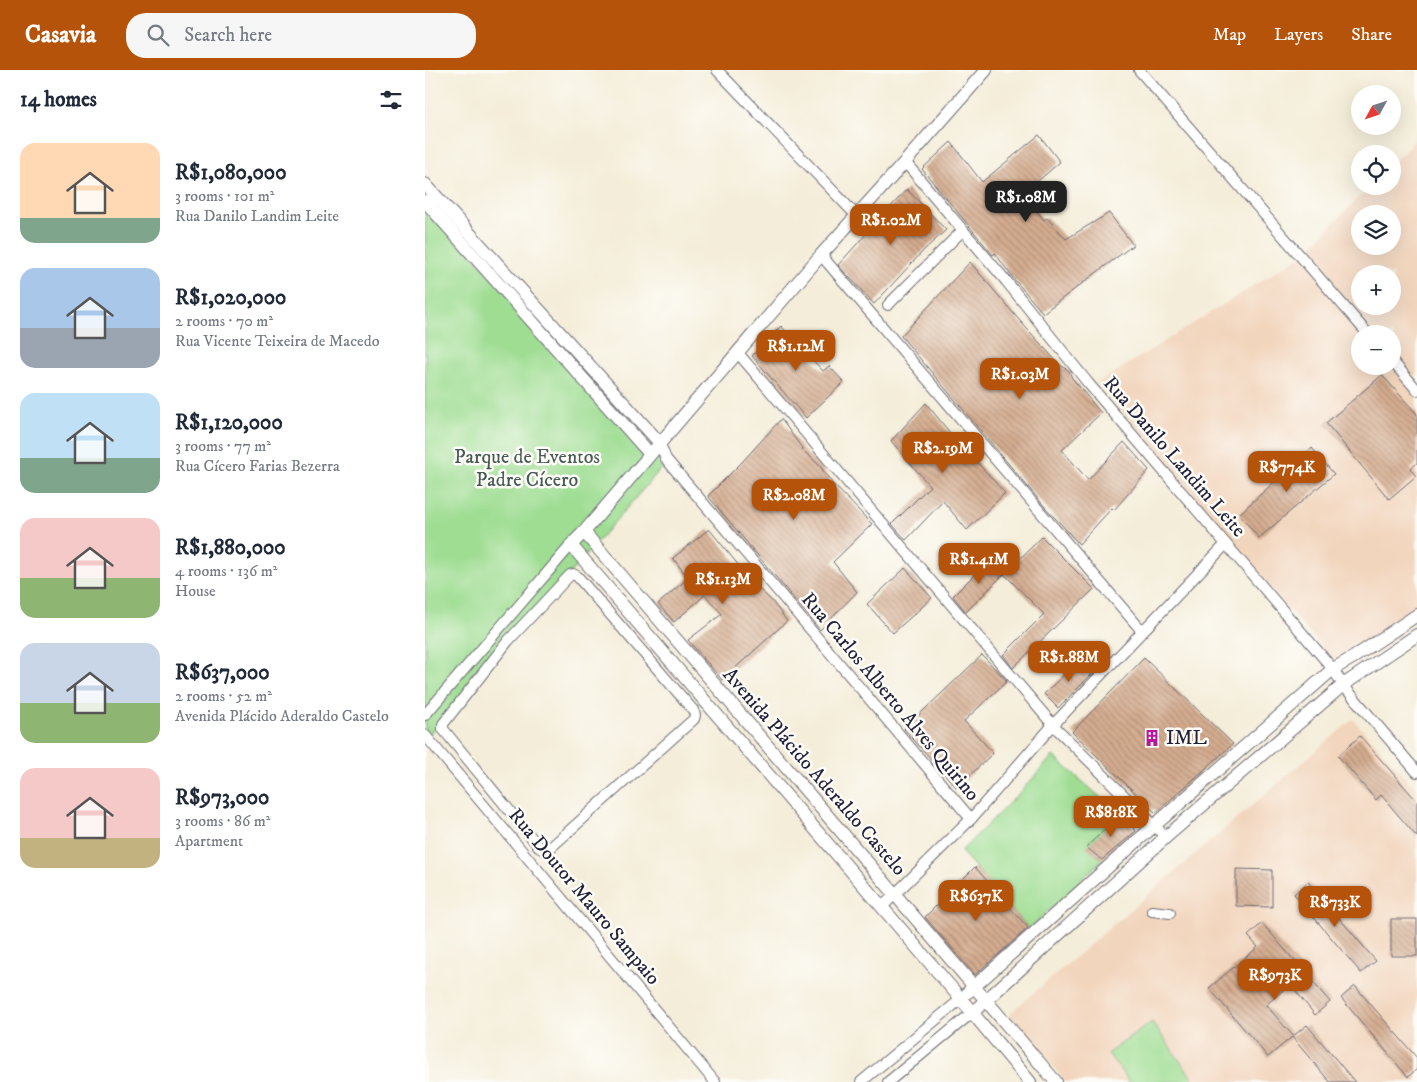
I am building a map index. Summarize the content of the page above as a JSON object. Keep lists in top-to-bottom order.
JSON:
{
  "streets": {
    "street": [
      "Rua Danilo Landim Leite",
      "Rua Carlos Alberto Alves Quirino",
      "Avenida Plácido Aderaldo Castelo",
      "Rua Doutor Mauro Sampaio"
    ]
  },
  "parks": ["Parque de Eventos Padre Cícero"],
  "places": {
    "building": ["IML"]
  },
  "north": "bottom left",
  "page": {
    "header": "Casavia",
    "search": "Search here",
    "nav": ["Map", "Layers", "Share"],
    "heading": "14 homes",
    "map_buttons": ["+", "−"],
    "list": [
      {
        "name": "R$1,080,000",
        "note": "3 rooms · 101 m² · Rua Danilo Landim Leite"
      },
      {
        "name": "R$1,020,000",
        "note": "2 rooms · 70 m² · Rua Vicente Teixeira de Macedo"
      },
      {
        "name": "R$1,120,000",
        "note": "3 rooms · 77 m² · Rua Cícero Farias Bezerra"
      },
      {
        "name": "R$1,880,000",
        "note": "4 rooms · 136 m² · House"
      },
      {
        "name": "R$637,000",
        "note": "2 rooms · 52 m² · Avenida Plácido Aderaldo Castelo"
      },
      {
        "name": "R$973,000",
        "note": "3 rooms · 86 m² · Apartment"
      }
    ],
    "price": [
      "R$1.08M",
      "R$1.02M",
      "R$1.12M",
      "R$1.03M",
      "R$2.19M",
      "R$774K",
      "R$2.08M",
      "R$1.41M",
      "R$1.13M",
      "R$1.88M",
      "R$818K",
      "R$637K",
      "R$733K",
      "R$973K"
    ]
  }
}
